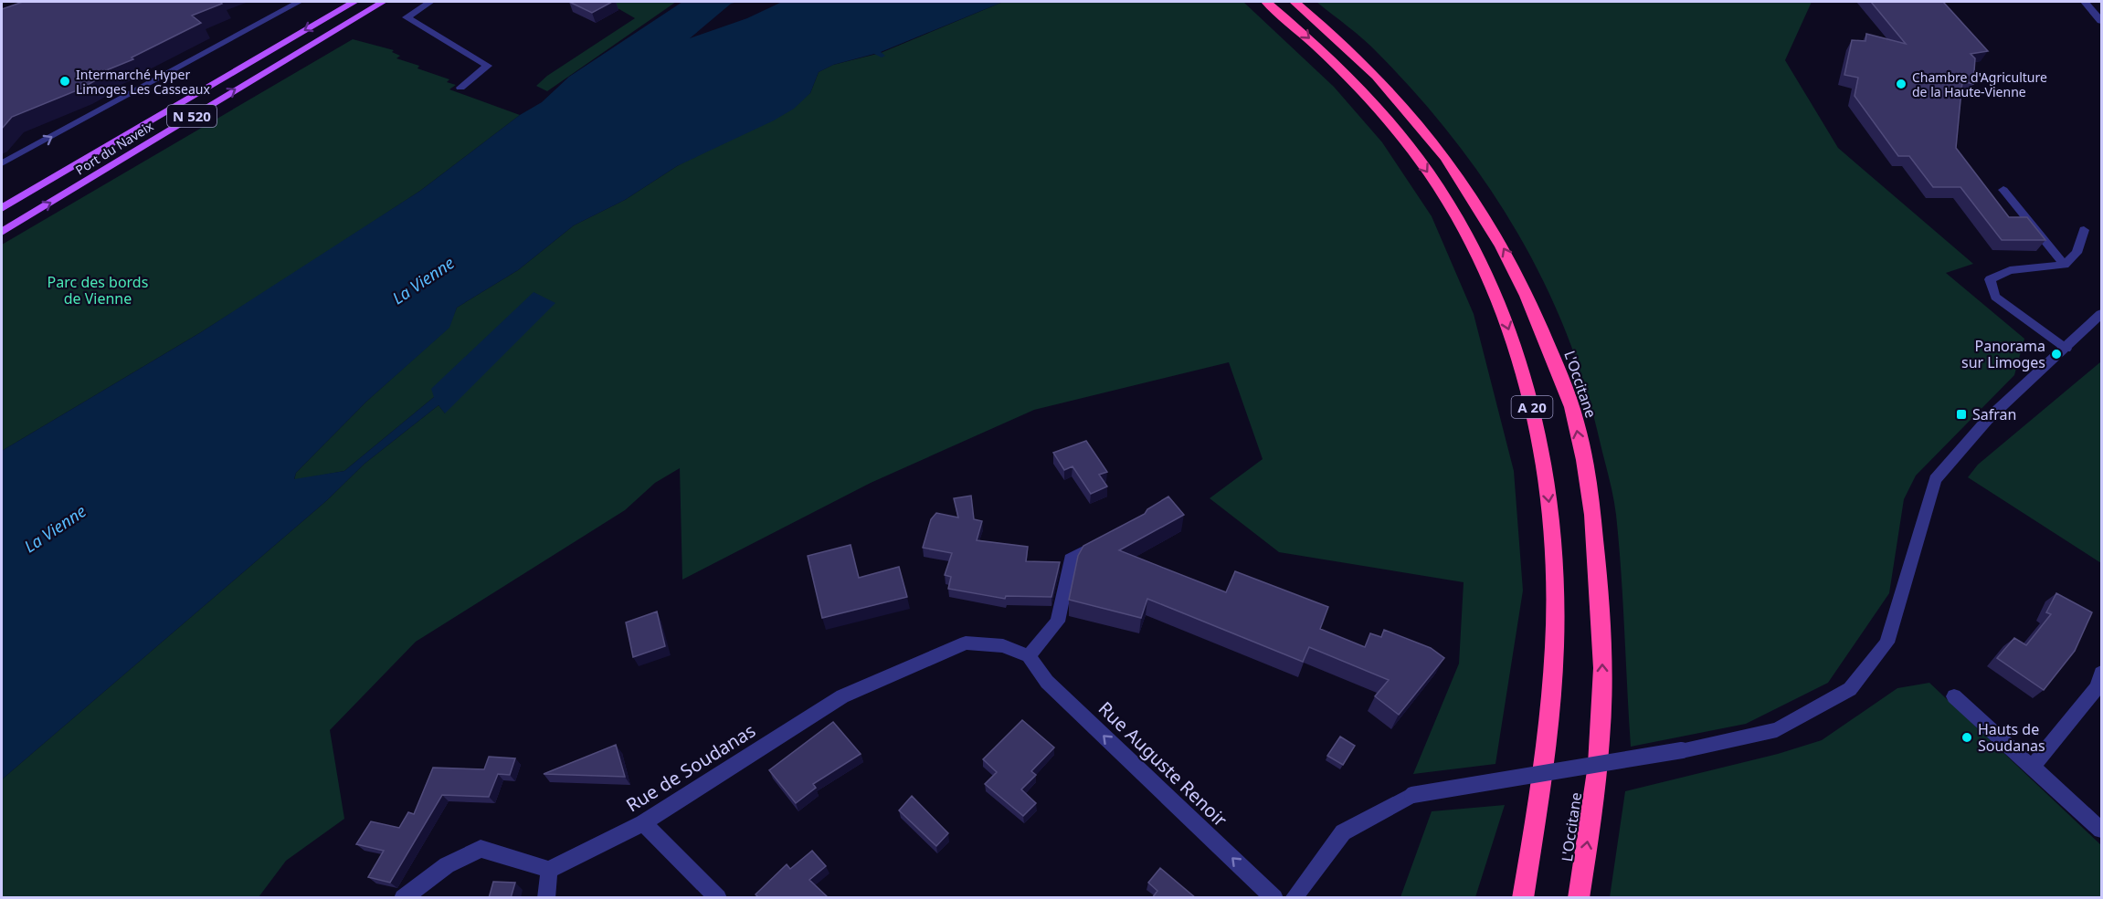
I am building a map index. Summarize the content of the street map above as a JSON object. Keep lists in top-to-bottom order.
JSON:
{
  "streets": {
    "highway": ["L'Occitane", "A 20"],
    "main road": ["N 520", "Port du Naveix"],
    "street": ["Rue Auguste Renoir", "Rue de Soudanas"]
  },
  "crossings": [
    ["Rue Auguste Renoir", "Rue de Soudanas"]
  ],
  "one_way": ["Rue Auguste Renoir"],
  "water": ["La Vienne"],
  "parks": ["Parc des bords de Vienne"],
  "places": {
    "other": [
      "Intermarché Hyper Limoges Les Casseaux",
      "Chambre d'Agriculture de la Haute-Vienne",
      "Panorama sur Limoges",
      "Hauts de Soudanas"
    ],
    "transit": ["Safran"]
  }
}
